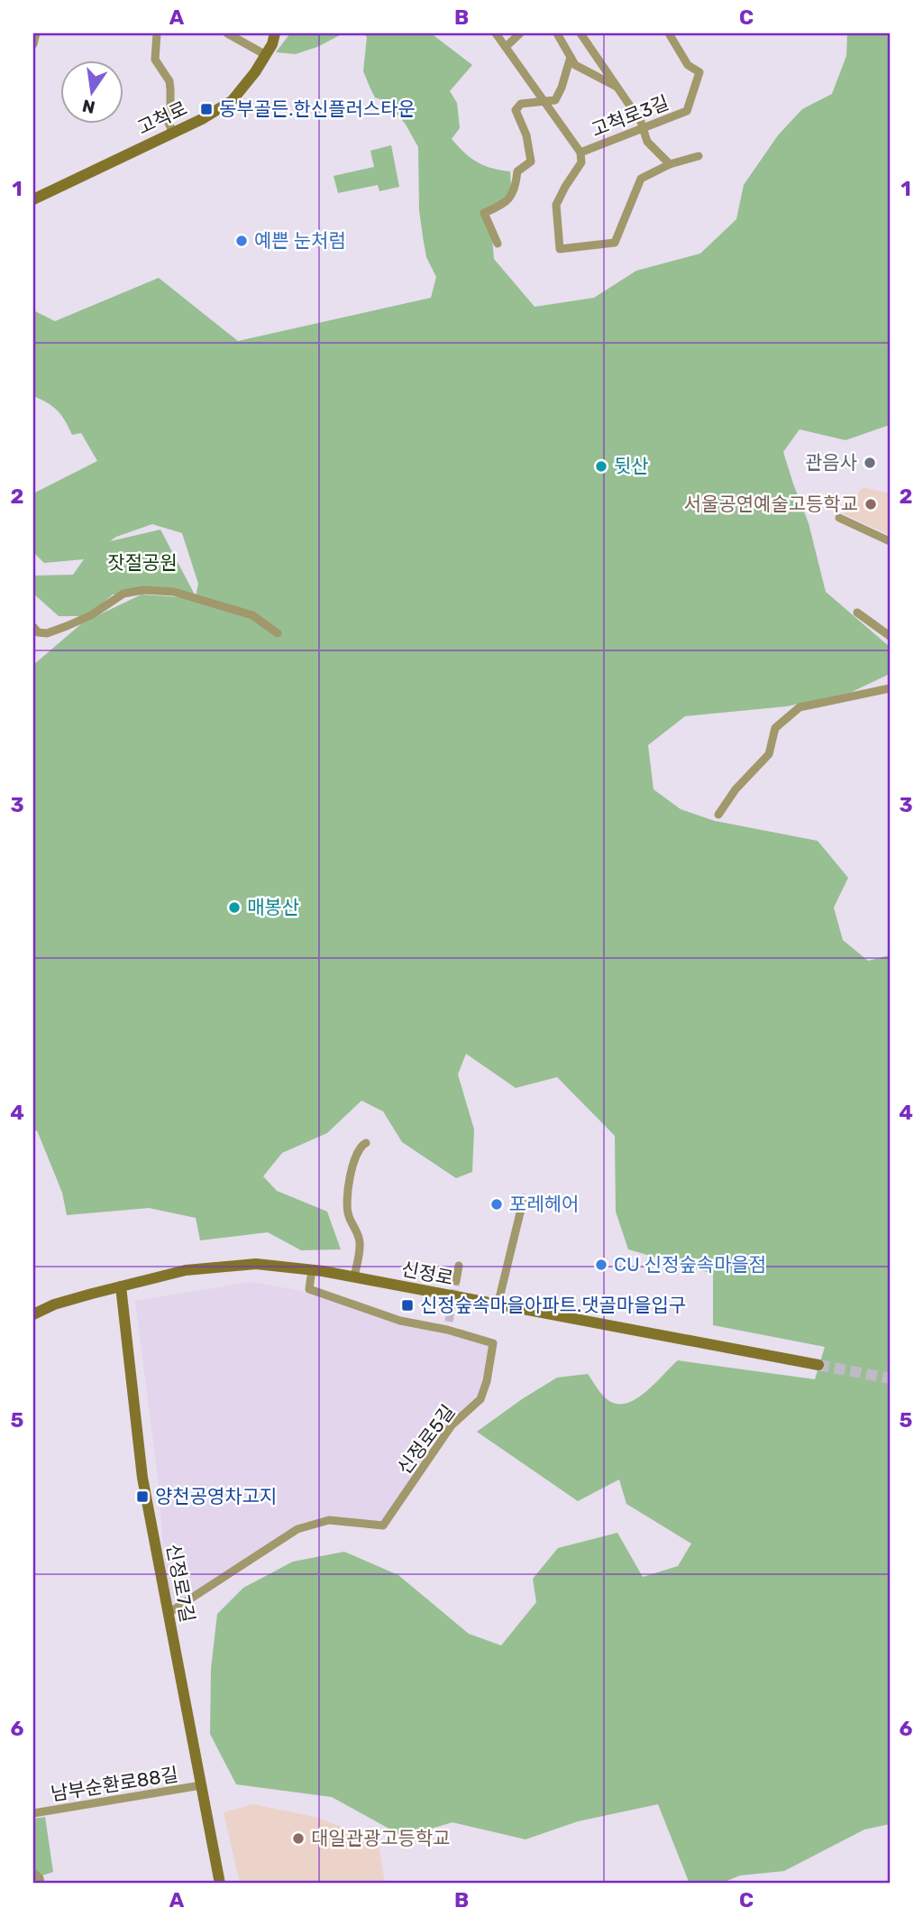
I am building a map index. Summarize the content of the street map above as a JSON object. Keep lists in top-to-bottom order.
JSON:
{
  "streets": {
    "main road": ["고척로", "신정로", "신정로7길"],
    "street": ["고척로3길", "신정로5길", "남부순환로88길"]
  },
  "crossings": [
    ["신정로", "신정로5길"],
    ["신정로", "신정로7길"],
    ["신정로5길", "신정로7길"],
    ["신정로7길", "남부순환로88길"]
  ],
  "parks": ["잣절공원"],
  "places": {
    "transit": ["동부골든.한신플러스타운", "신정숲속마을아파트.댓골마을입구", "양천공영차고지"],
    "other": [
      "예쁜 눈처럼",
      "관음사",
      "뒷산",
      "서울공연예술고등학교",
      "매봉산",
      "포레헤어",
      "CU 신정숲속마을점",
      "대일관광고등학교"
    ]
  },
  "north": "bottom",
  "grid": {
    "columns": ["A", "B", "C"],
    "rows": [
      "1",
      "2",
      "3",
      "4",
      "5",
      "6"
    ]
  }
}
